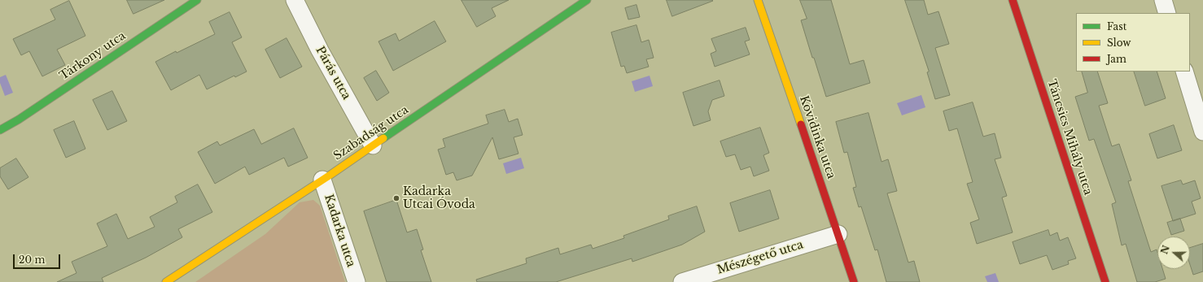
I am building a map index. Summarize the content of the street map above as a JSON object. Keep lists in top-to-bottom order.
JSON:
{
  "streets": {
    "street": [
      "Tárkony utca",
      "Párás utca",
      "Szabadság utca",
      "Kövidinka utca",
      "Táncsics Mihály utca",
      "Kadarka utca",
      "Mészégető utca"
    ]
  },
  "crossings": [
    ["Párás utca", "Szabadság utca"],
    ["Szabadság utca", "Kadarka utca"],
    ["Kövidinka utca", "Mészégető utca"]
  ],
  "places": ["Kadarka Utcai Óvoda"],
  "legend": ["Fast", "Slow", "Jam"],
  "scale_bar": "20 m",
  "north": "left"
}
